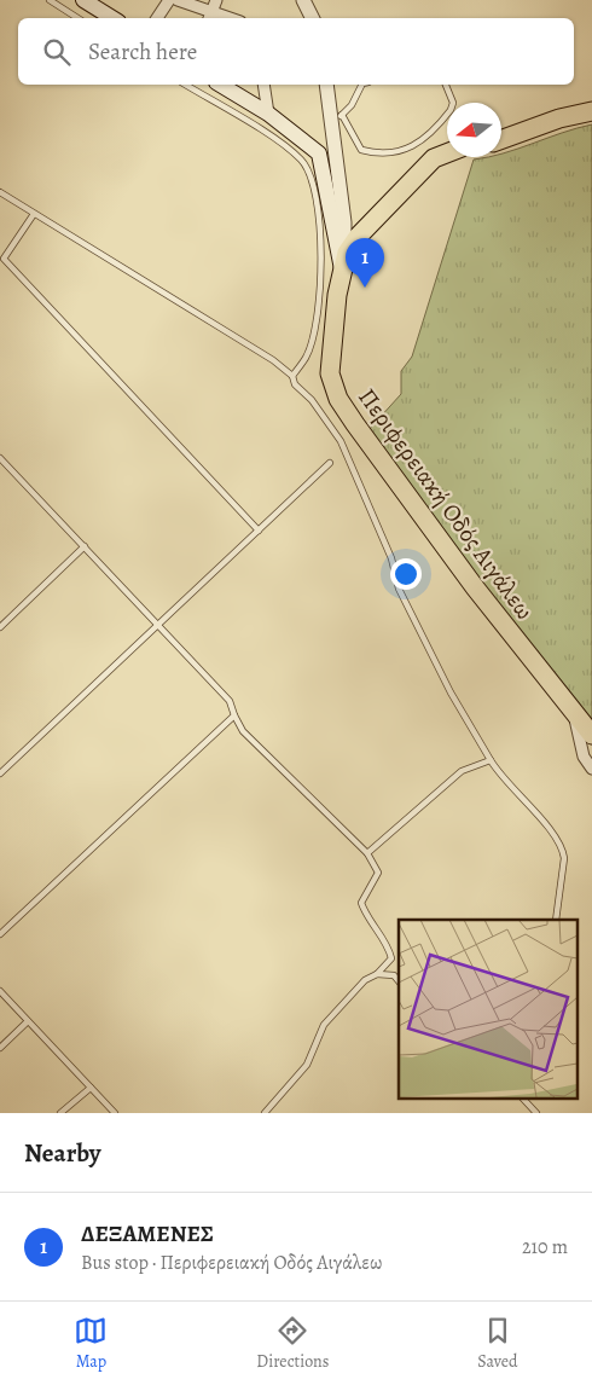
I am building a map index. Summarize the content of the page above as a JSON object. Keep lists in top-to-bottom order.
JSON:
{
  "streets": {
    "highway": ["Περιφερειακή Οδός Αιγάλεω"]
  },
  "north": "left",
  "page": {
    "search": "Search here",
    "pins": "1",
    "heading": "Nearby",
    "list": [
      {
        "mark": "1",
        "name": "ΔΕΞΑΜΕΝΕΣ",
        "note": "Bus stop · Περιφερειακή Οδός Αιγάλεω",
        "value": "210 m"
      }
    ],
    "nav": ["Map", "Directions", "Saved"]
  }
}
